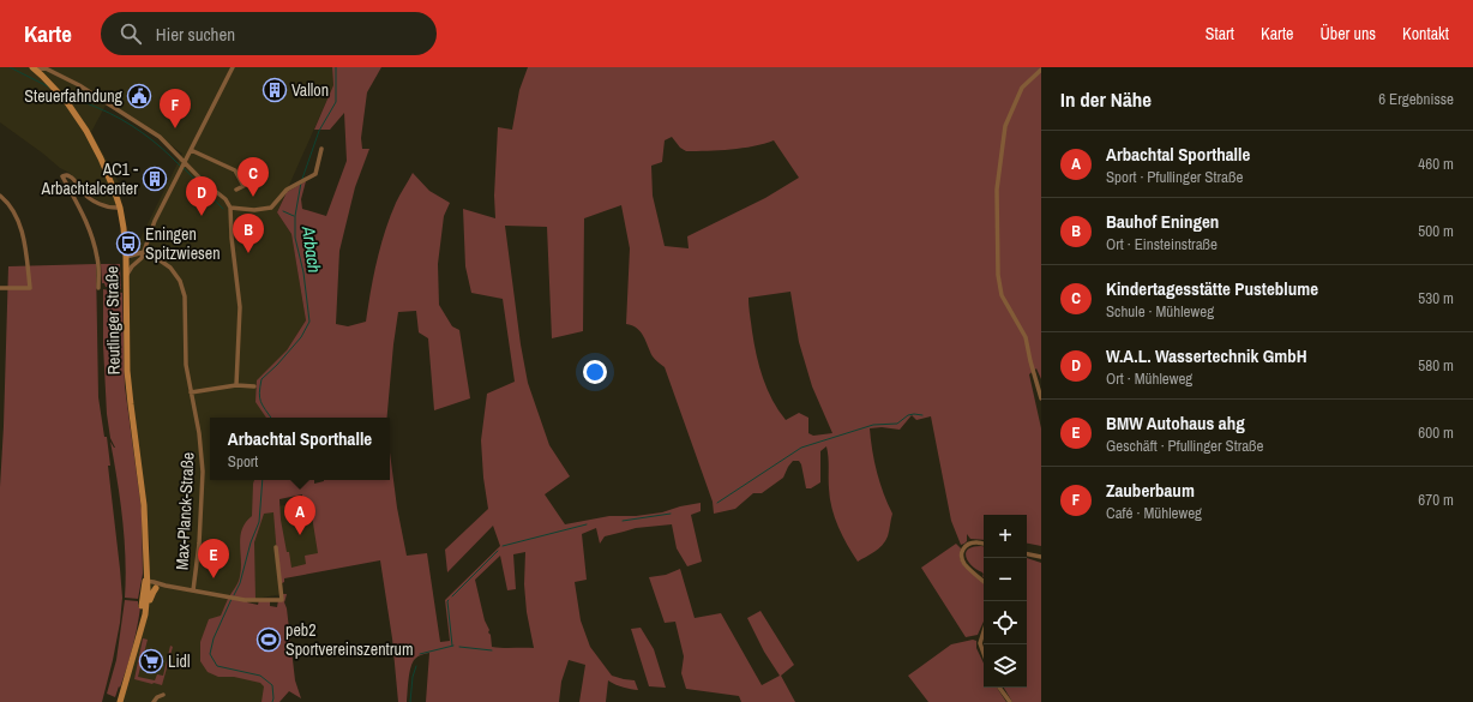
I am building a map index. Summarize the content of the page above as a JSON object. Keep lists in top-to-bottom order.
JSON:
{
  "streets": {
    "main road": ["Reutlinger Straße"],
    "street": ["Max-Planck-Straße"]
  },
  "water": ["Arbach"],
  "places": {
    "building": ["Vallon", "AC1 - Arbachtalcenter"],
    "public building": ["Steuerfahndung"],
    "bus stop": ["Eningen Spitzwiesen"],
    "sports": ["peb2 Sportvereinszentrum"],
    "supermarket": ["Lidl"]
  },
  "page": {
    "header": "Karte",
    "search": "Hier suchen",
    "nav": [
      "Start",
      "Karte",
      "Über uns",
      "Kontakt"
    ],
    "heading": ["In der Nähe", "6 Ergebnisse"],
    "pins": [
      "F",
      "C",
      "D",
      "B",
      "A",
      "E"
    ],
    "list": [
      {
        "mark": "A",
        "name": "Arbachtal Sporthalle",
        "note": "Sport · Pfullinger Straße",
        "value": "460 m"
      },
      {
        "mark": "B",
        "name": "Bauhof Eningen",
        "note": "Ort · Einsteinstraße",
        "value": "500 m"
      },
      {
        "mark": "C",
        "name": "Kindertagesstätte Pusteblume",
        "note": "Schule · Mühleweg",
        "value": "530 m"
      },
      {
        "mark": "D",
        "name": "W.A.L. Wassertechnik GmbH",
        "note": "Ort · Mühleweg",
        "value": "580 m"
      },
      {
        "mark": "E",
        "name": "BMW Autohaus ahg",
        "note": "Geschäft · Pfullinger Straße",
        "value": "600 m"
      },
      {
        "mark": "F",
        "name": "Zauberbaum",
        "note": "Café · Mühleweg",
        "value": "670 m"
      }
    ],
    "popup": ["Arbachtal Sporthalle", "Sport"],
    "map_buttons": ["+", "−"]
  }
}
